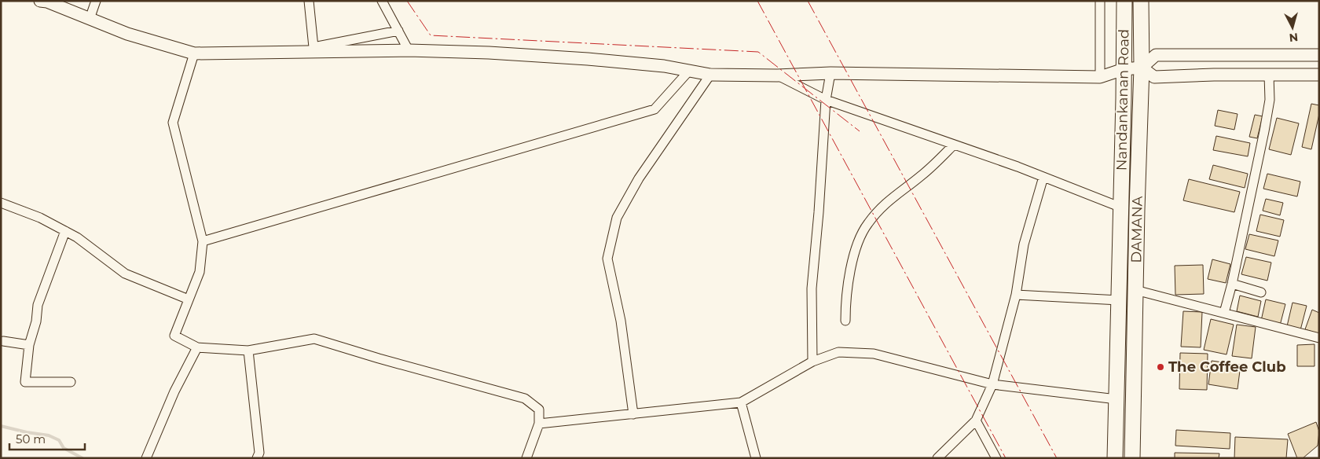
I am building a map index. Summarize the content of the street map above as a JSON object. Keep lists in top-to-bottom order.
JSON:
{
  "streets": {
    "main road": ["Nandankanan Road", "DAMANA"]
  },
  "places": ["The Coffee Club"],
  "scale_bar": "50 m",
  "north": "bottom"
}
